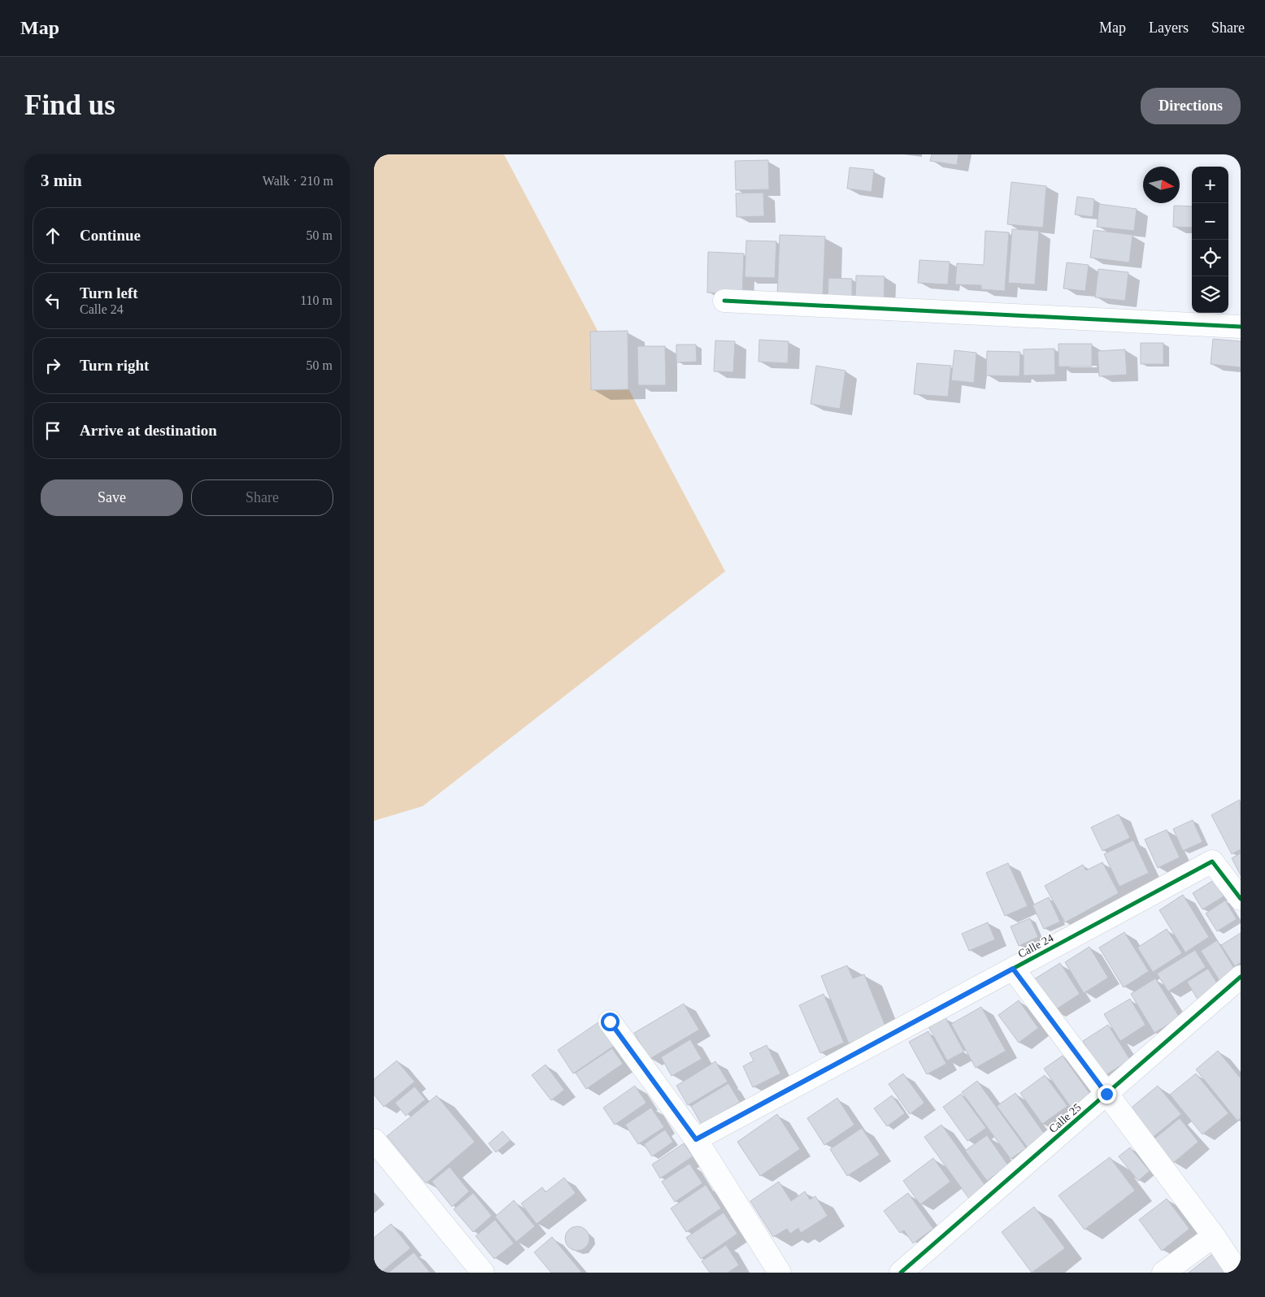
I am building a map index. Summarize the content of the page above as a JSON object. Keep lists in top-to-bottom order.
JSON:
{
  "streets": {
    "street": ["Calle 24", "Calle 25"]
  },
  "north": "right",
  "page": {
    "header": "Map",
    "nav": ["Map", "Layers", "Share"],
    "buttons": [
      "Directions",
      ["Save", "Share"]
    ],
    "title": "Find us",
    "heading": ["3 min", "Walk · 210 m"],
    "map_buttons": ["+", "−"],
    "list": [
      ["Continue", "50 m"],
      ["Turn left", "Calle 24", "110 m"],
      ["Turn right", "50 m"],
      "Arrive at destination"
    ]
  }
}
